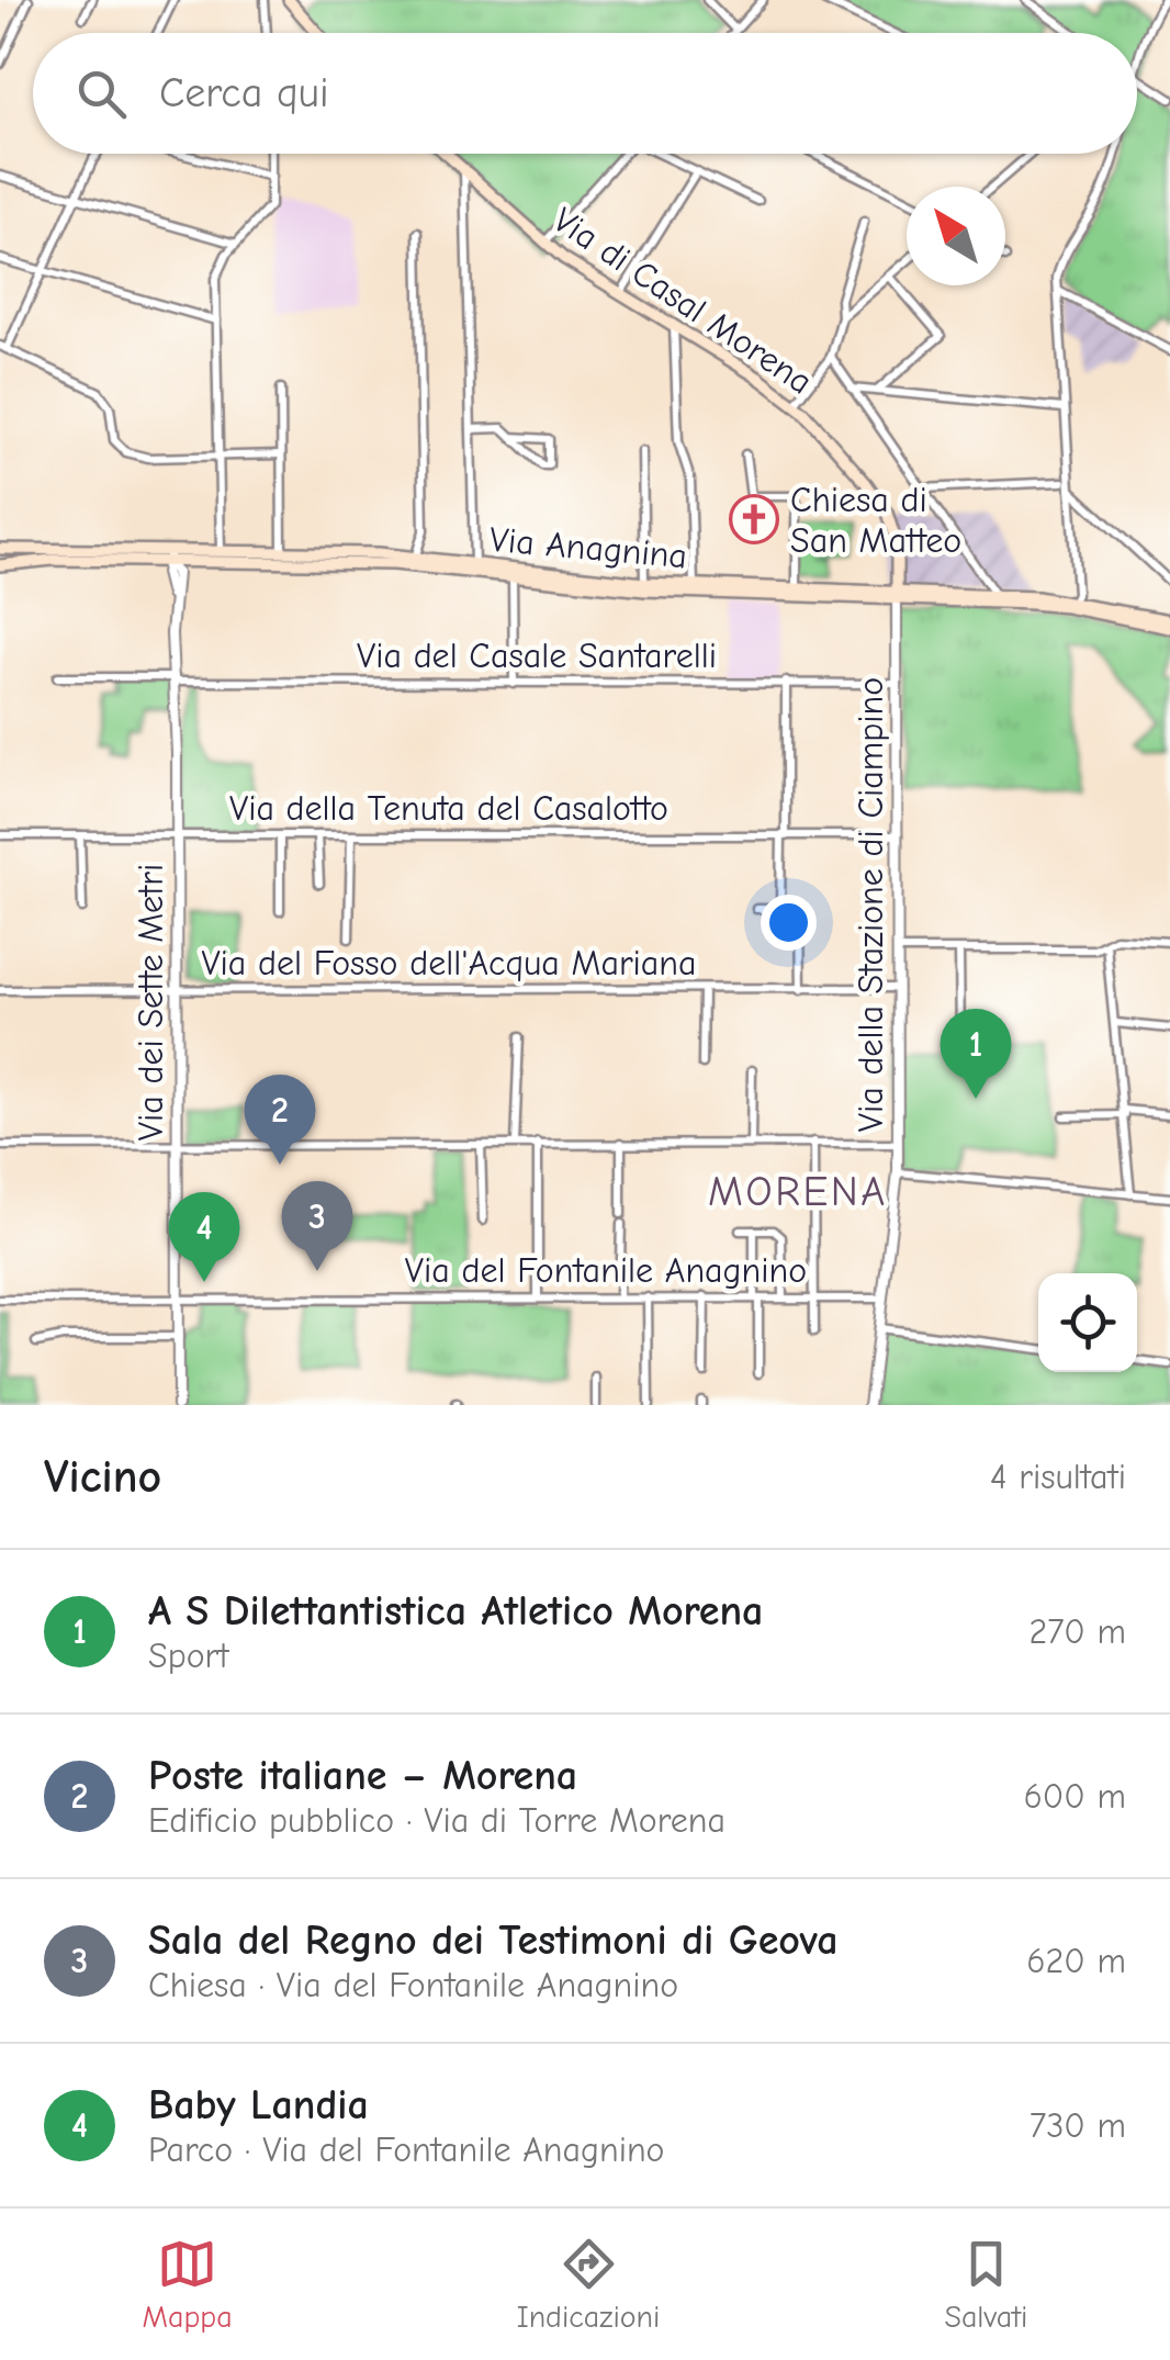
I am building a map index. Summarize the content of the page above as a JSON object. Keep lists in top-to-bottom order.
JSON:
{
  "streets": {
    "main road": ["Via di Casal Morena", "Via Anagnina"],
    "street": [
      "Via del Casale Santarelli",
      "Via della Tenuta del Casalotto",
      "Via della Stazione di Ciampino",
      "Via del Fosso dell'Acqua Mariana",
      "Via dei Sette Metri",
      "Via del Fontanile Anagnino"
    ]
  },
  "crossings": [
    ["Via di Casal Morena", "Via Anagnina"],
    ["Via di Casal Morena", "Via della Stazione di Ciampino"],
    ["Via Anagnina", "Via della Stazione di Ciampino"],
    ["Via Anagnina", "Via dei Sette Metri"],
    ["Via del Casale Santarelli", "Via della Stazione di Ciampino"],
    ["Via del Casale Santarelli", "Via dei Sette Metri"],
    ["Via della Tenuta del Casalotto", "Via della Stazione di Ciampino"],
    ["Via della Tenuta del Casalotto", "Via dei Sette Metri"],
    ["Via della Stazione di Ciampino", "Via del Fosso dell'Acqua Mariana"],
    ["Via della Stazione di Ciampino", "Via del Fontanile Anagnino"],
    ["Via del Fosso dell'Acqua Mariana", "Via dei Sette Metri"],
    ["Via dei Sette Metri", "Via del Fontanile Anagnino"]
  ],
  "districts": ["MORENA"],
  "places": {
    "church": ["Chiesa di San Matteo"]
  },
  "north": "top left",
  "page": {
    "search": "Cerca qui",
    "pins": [
      "1",
      "2",
      "3",
      "4"
    ],
    "heading": ["Vicino", "4 risultati"],
    "list": [
      {
        "mark": "1",
        "name": "A S Dilettantistica Atletico Morena",
        "note": "Sport",
        "value": "270 m"
      },
      {
        "mark": "2",
        "name": "Poste italiane – Morena",
        "note": "Edificio pubblico · Via di Torre Morena",
        "value": "600 m"
      },
      {
        "mark": "3",
        "name": "Sala del Regno dei Testimoni di Geova",
        "note": "Chiesa · Via del Fontanile Anagnino",
        "value": "620 m"
      },
      {
        "mark": "4",
        "name": "Baby Landia",
        "note": "Parco · Via del Fontanile Anagnino",
        "value": "730 m"
      }
    ],
    "nav": ["Mappa", "Indicazioni", "Salvati"]
  }
}
